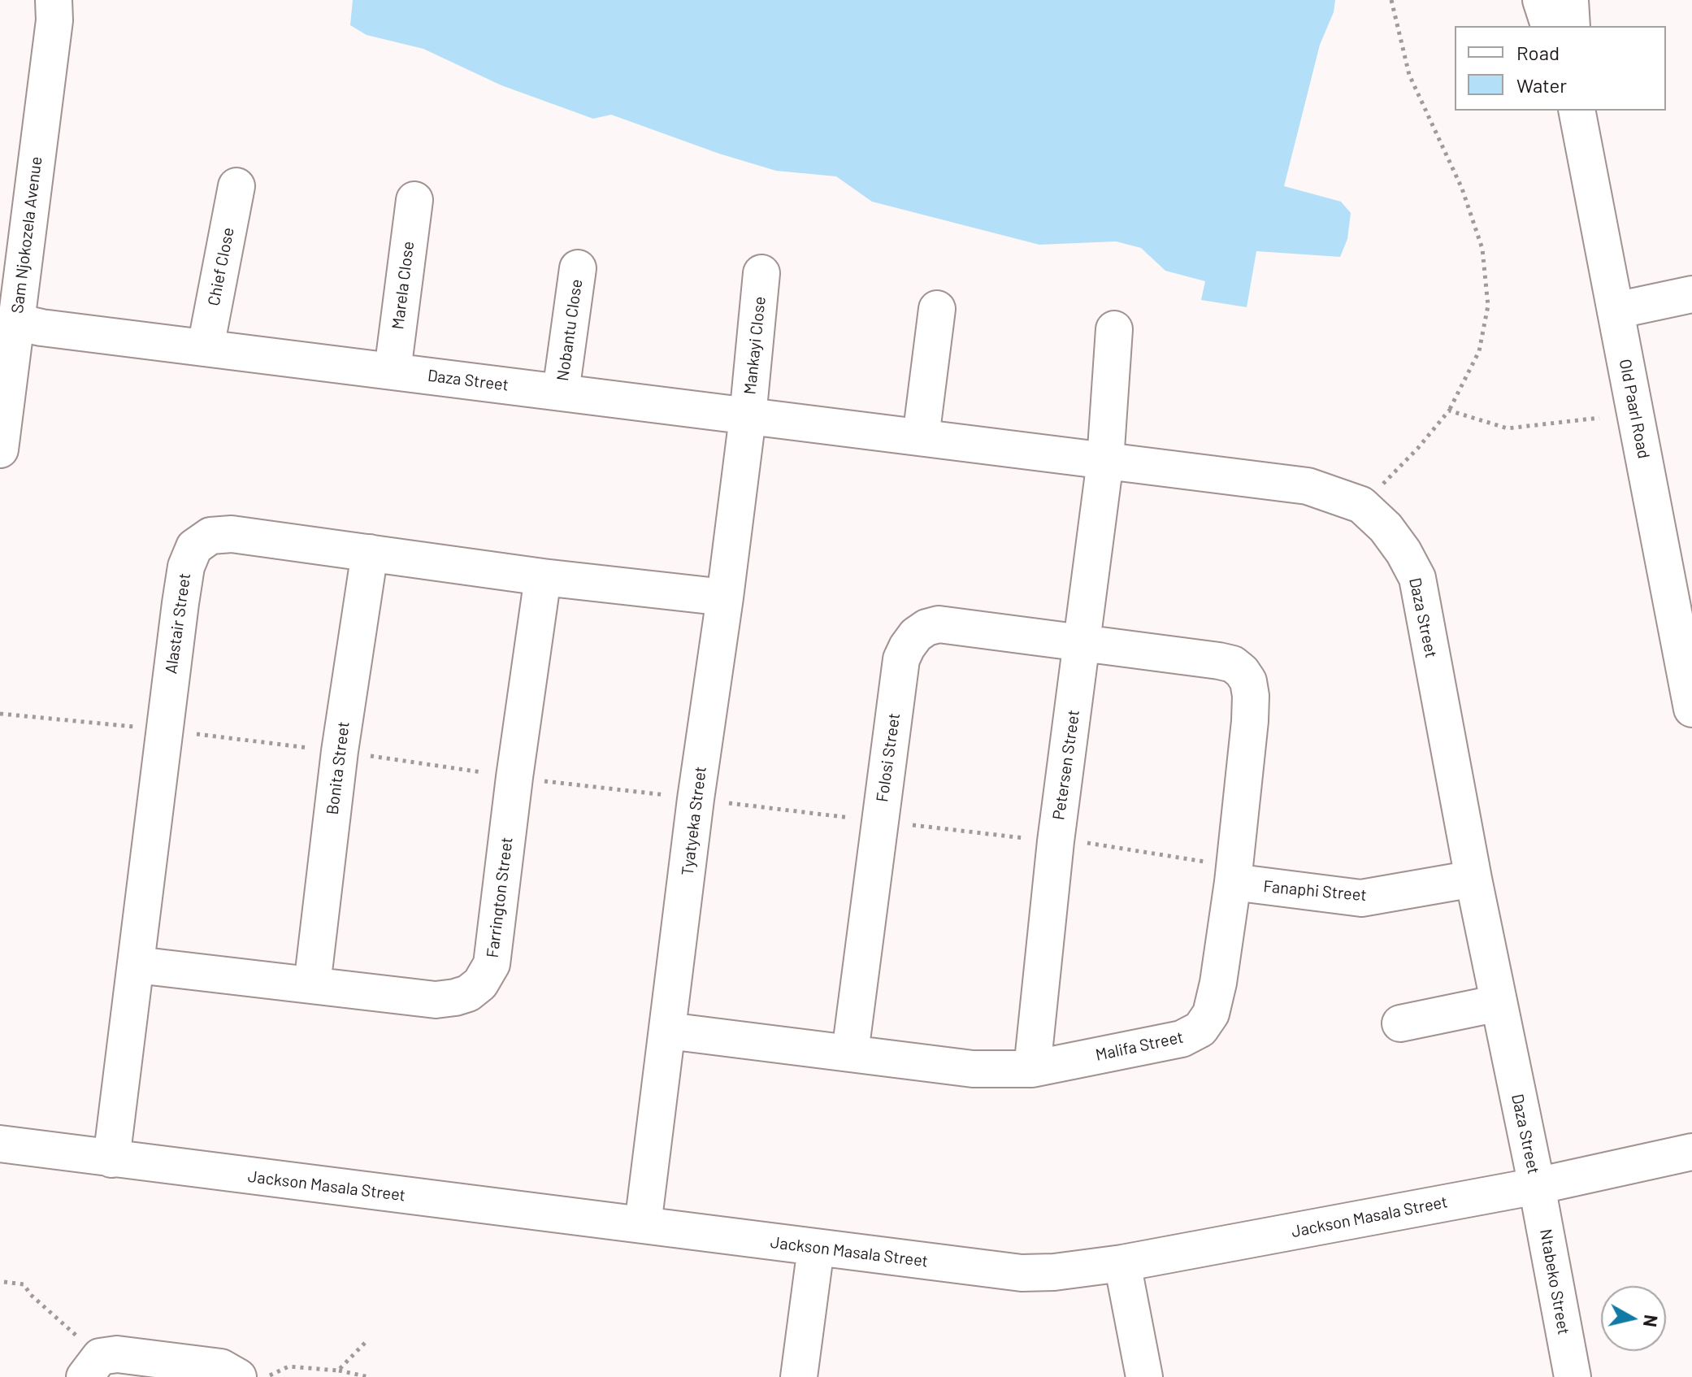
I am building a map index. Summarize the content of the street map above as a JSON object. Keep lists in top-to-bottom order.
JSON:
{
  "streets": {
    "street": [
      "Sam Njokozela Avenue",
      "Chief Close",
      "Marela Close",
      "Nobantu Close",
      "Mankayi Close",
      "Daza Street",
      "Old Paarl Road",
      "Alastair Street",
      "Folosi Street",
      "Petersen Street",
      "Bonita Street",
      "Tyatyeka Street",
      "Fanaphi Street",
      "Farrington Street",
      "Malifa Street",
      "Jackson Masala Street",
      "Ntabeko Street"
    ]
  },
  "crossings": [
    ["Sam Njokozela Avenue", "Daza Street"],
    ["Chief Close", "Daza Street"],
    ["Marela Close", "Daza Street"],
    ["Nobantu Close", "Daza Street"],
    ["Mankayi Close", "Daza Street"],
    ["Mankayi Close", "Tyatyeka Street"],
    ["Daza Street", "Petersen Street"],
    ["Daza Street", "Tyatyeka Street"],
    ["Daza Street", "Fanaphi Street"],
    ["Daza Street", "Jackson Masala Street"],
    ["Daza Street", "Ntabeko Street"],
    ["Alastair Street", "Bonita Street"],
    ["Alastair Street", "Tyatyeka Street"],
    ["Alastair Street", "Farrington Street"],
    ["Alastair Street", "Jackson Masala Street"],
    ["Folosi Street", "Petersen Street"],
    ["Folosi Street", "Malifa Street"],
    ["Petersen Street", "Malifa Street"],
    ["Bonita Street", "Farrington Street"],
    ["Tyatyeka Street", "Malifa Street"],
    ["Tyatyeka Street", "Jackson Masala Street"],
    ["Fanaphi Street", "Malifa Street"],
    ["Jackson Masala Street", "Ntabeko Street"]
  ],
  "legend": ["Road", "Water"],
  "north": "right"
}
